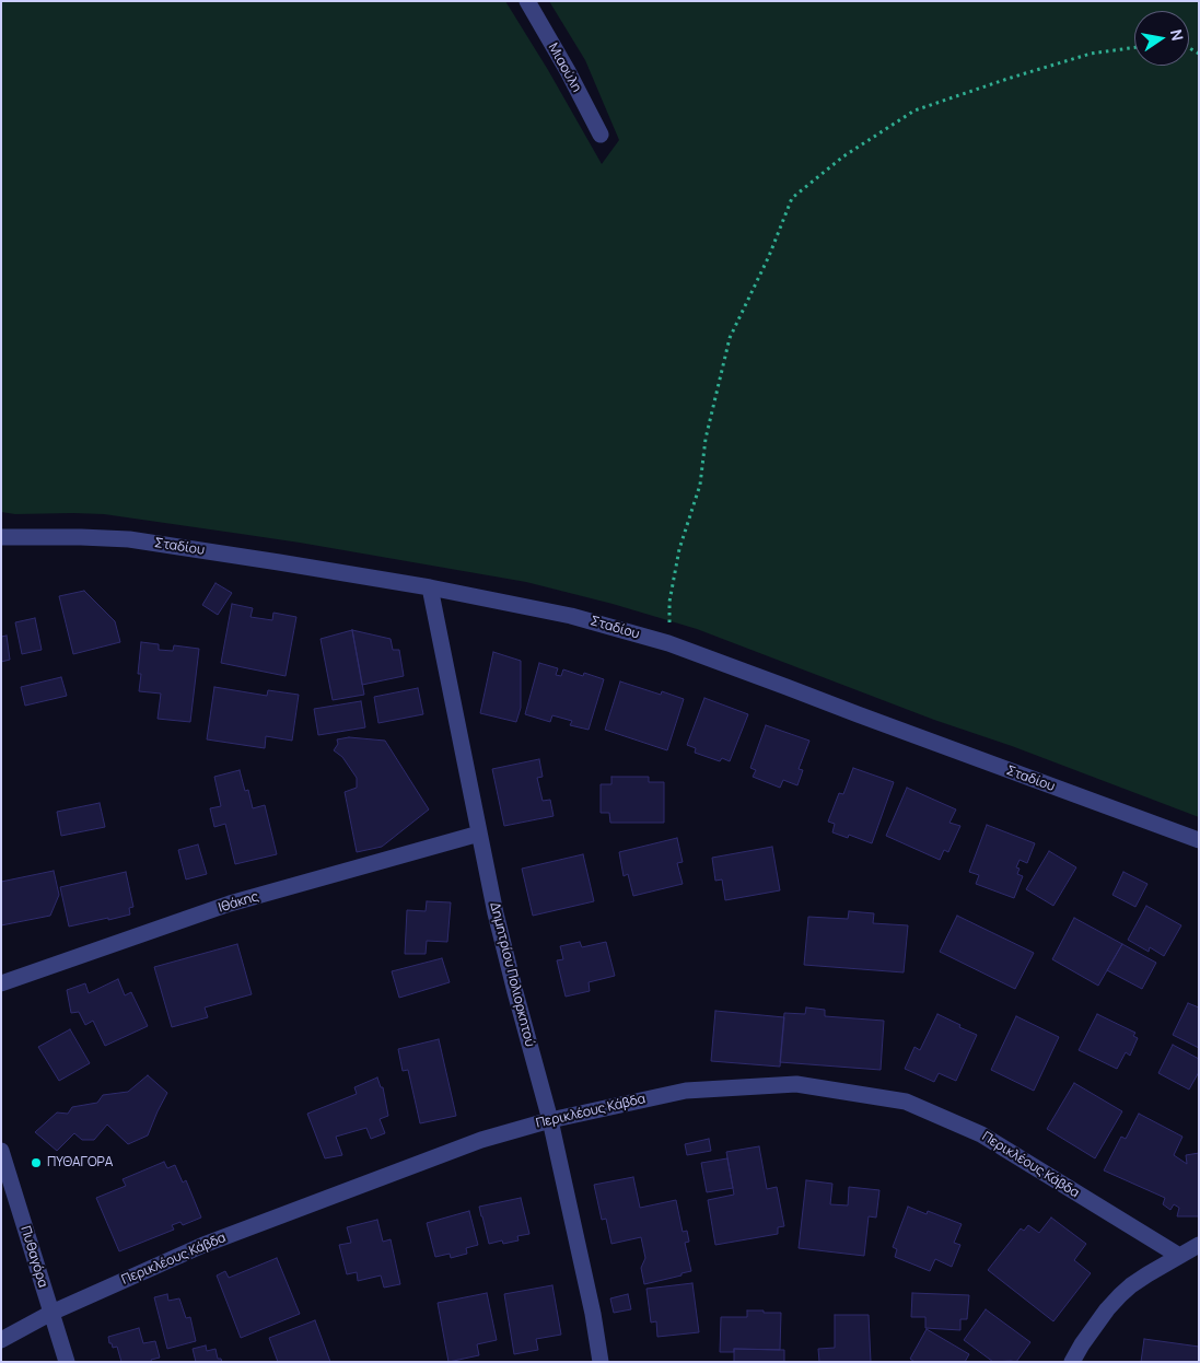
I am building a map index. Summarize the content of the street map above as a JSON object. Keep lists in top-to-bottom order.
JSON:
{
  "streets": {
    "street": [
      "Μιαούλη",
      "Σταδίου",
      "Ιθάκης",
      "Δημητρίου Πολιορκητού",
      "Περικλέους Κάβδα",
      "Πυθαγόρα"
    ]
  },
  "crossings": [
    ["Σταδίου", "Δημητρίου Πολιορκητού"],
    ["Ιθάκης", "Δημητρίου Πολιορκητού"],
    ["Δημητρίου Πολιορκητού", "Περικλέους Κάβδα"],
    ["Περικλέους Κάβδα", "Πυθαγόρα"]
  ],
  "places": ["ΠΥΘΑΓΟΡΑ"],
  "north": "right"
}
